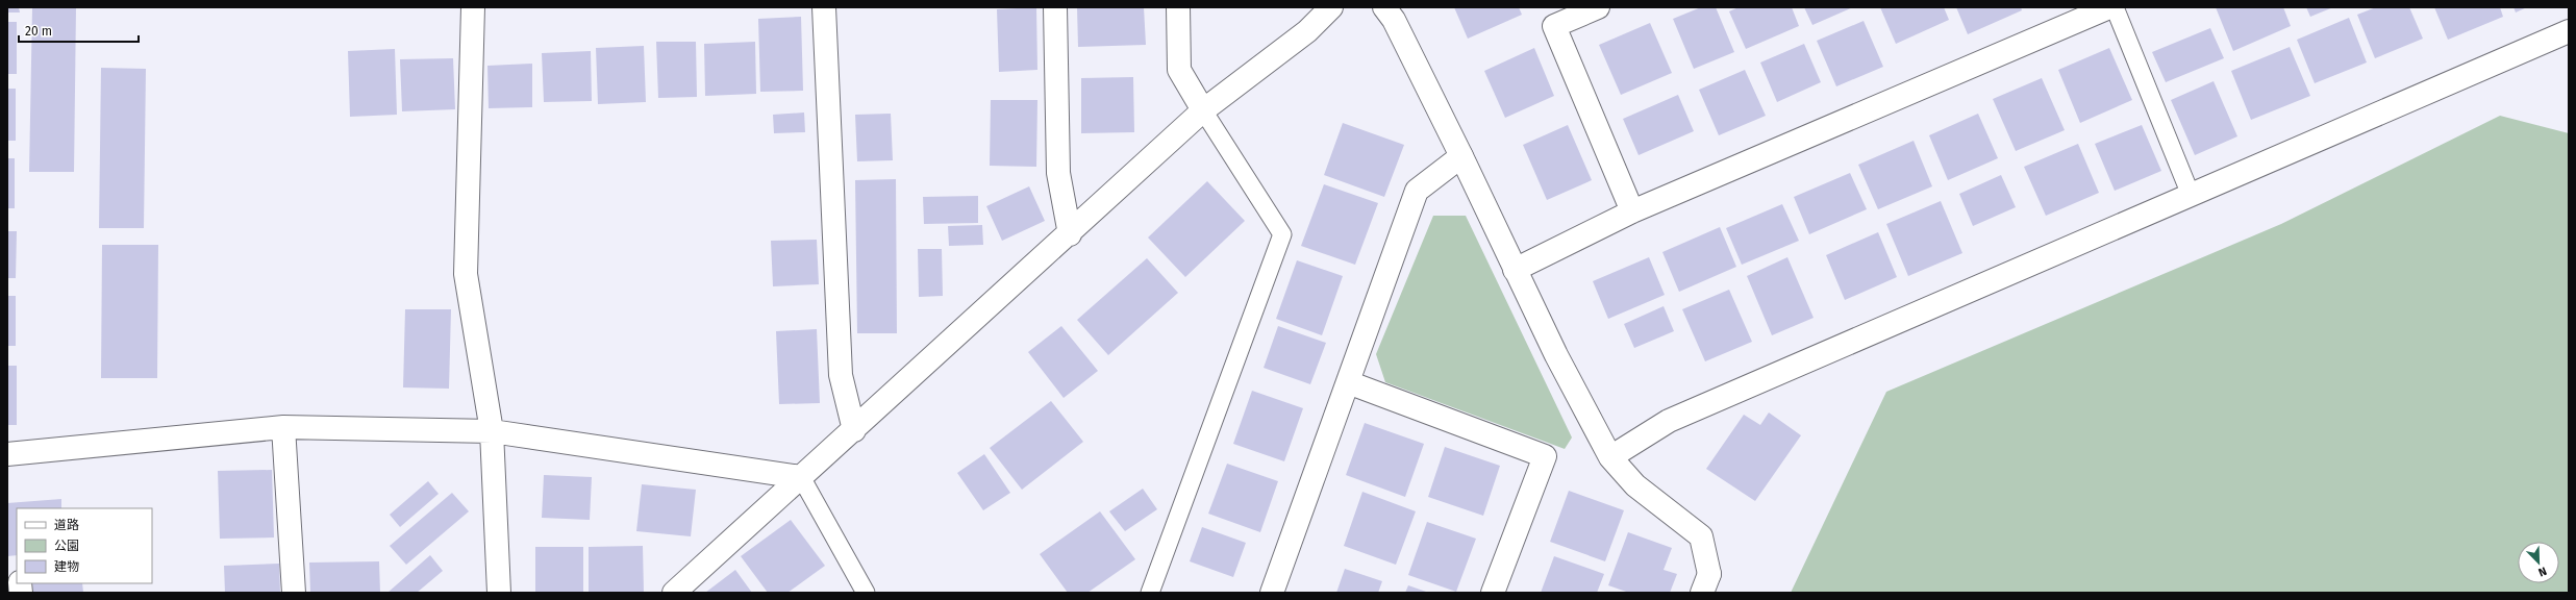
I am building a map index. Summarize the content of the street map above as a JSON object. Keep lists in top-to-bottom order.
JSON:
{
  "legend": ["道路", "公園", "建物"],
  "scale_bar": "20 m",
  "north": "bottom right"
}
